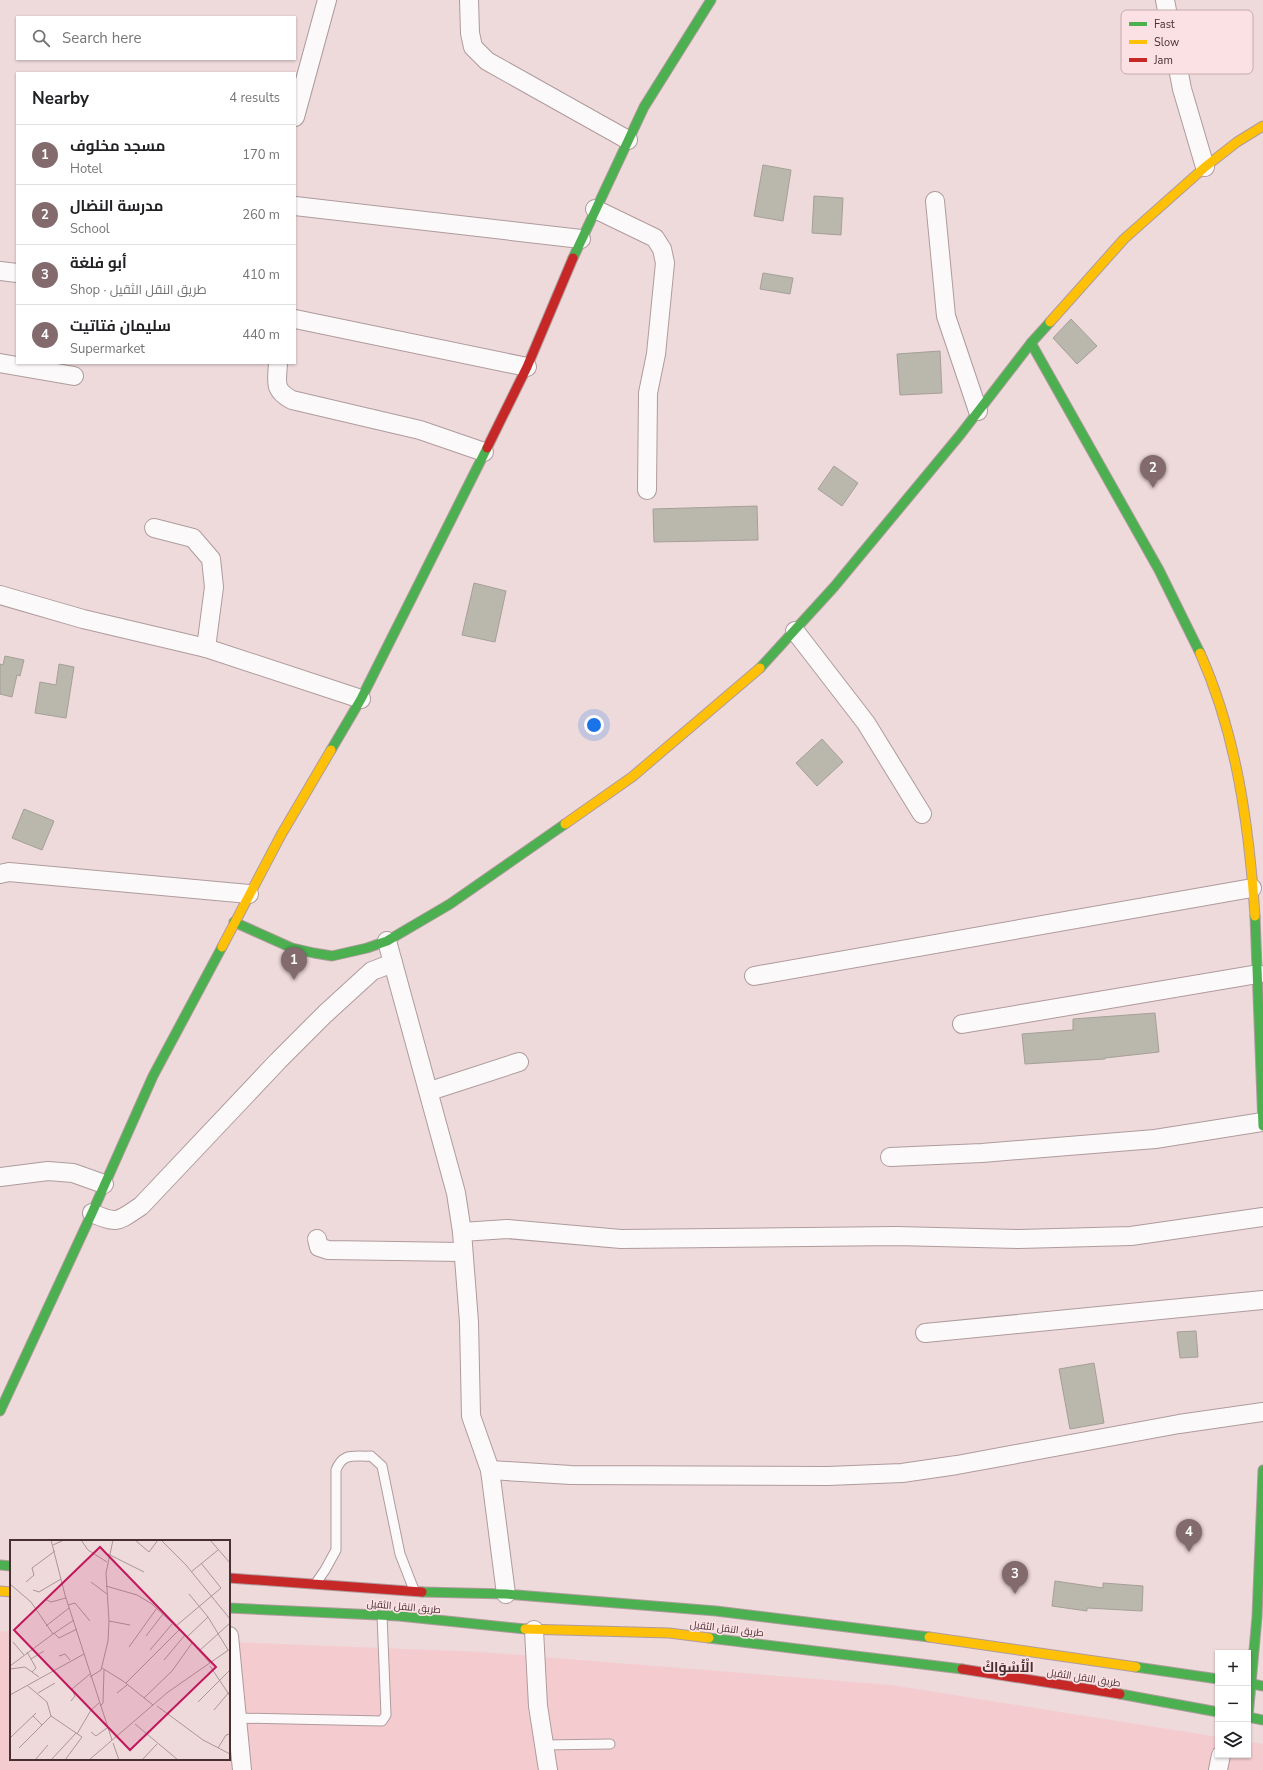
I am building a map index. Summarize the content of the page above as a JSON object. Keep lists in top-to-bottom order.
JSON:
{
  "streets": {
    "main road": ["طريق النقل الثقيل"]
  },
  "districts": ["الْأَسْوَاكْ"],
  "legend": ["Fast", "Slow", "Jam"],
  "page": {
    "search": "Search here",
    "heading": ["Nearby", "4 results"],
    "list": [
      {
        "mark": "1",
        "name": "مسجد مخلوف",
        "note": "Hotel",
        "value": "170 m"
      },
      {
        "mark": "2",
        "name": "مدرسة النضال",
        "note": "School",
        "value": "260 m"
      },
      {
        "mark": "3",
        "name": "أبو فلغة",
        "note": "Shop · طريق النقل الثقيل",
        "value": "410 m"
      },
      {
        "mark": "4",
        "name": "سليمان فتاتيت",
        "note": "Supermarket",
        "value": "440 m"
      }
    ],
    "pins": [
      "2",
      "1",
      "4",
      "3"
    ],
    "map_buttons": ["+", "−"]
  }
}
